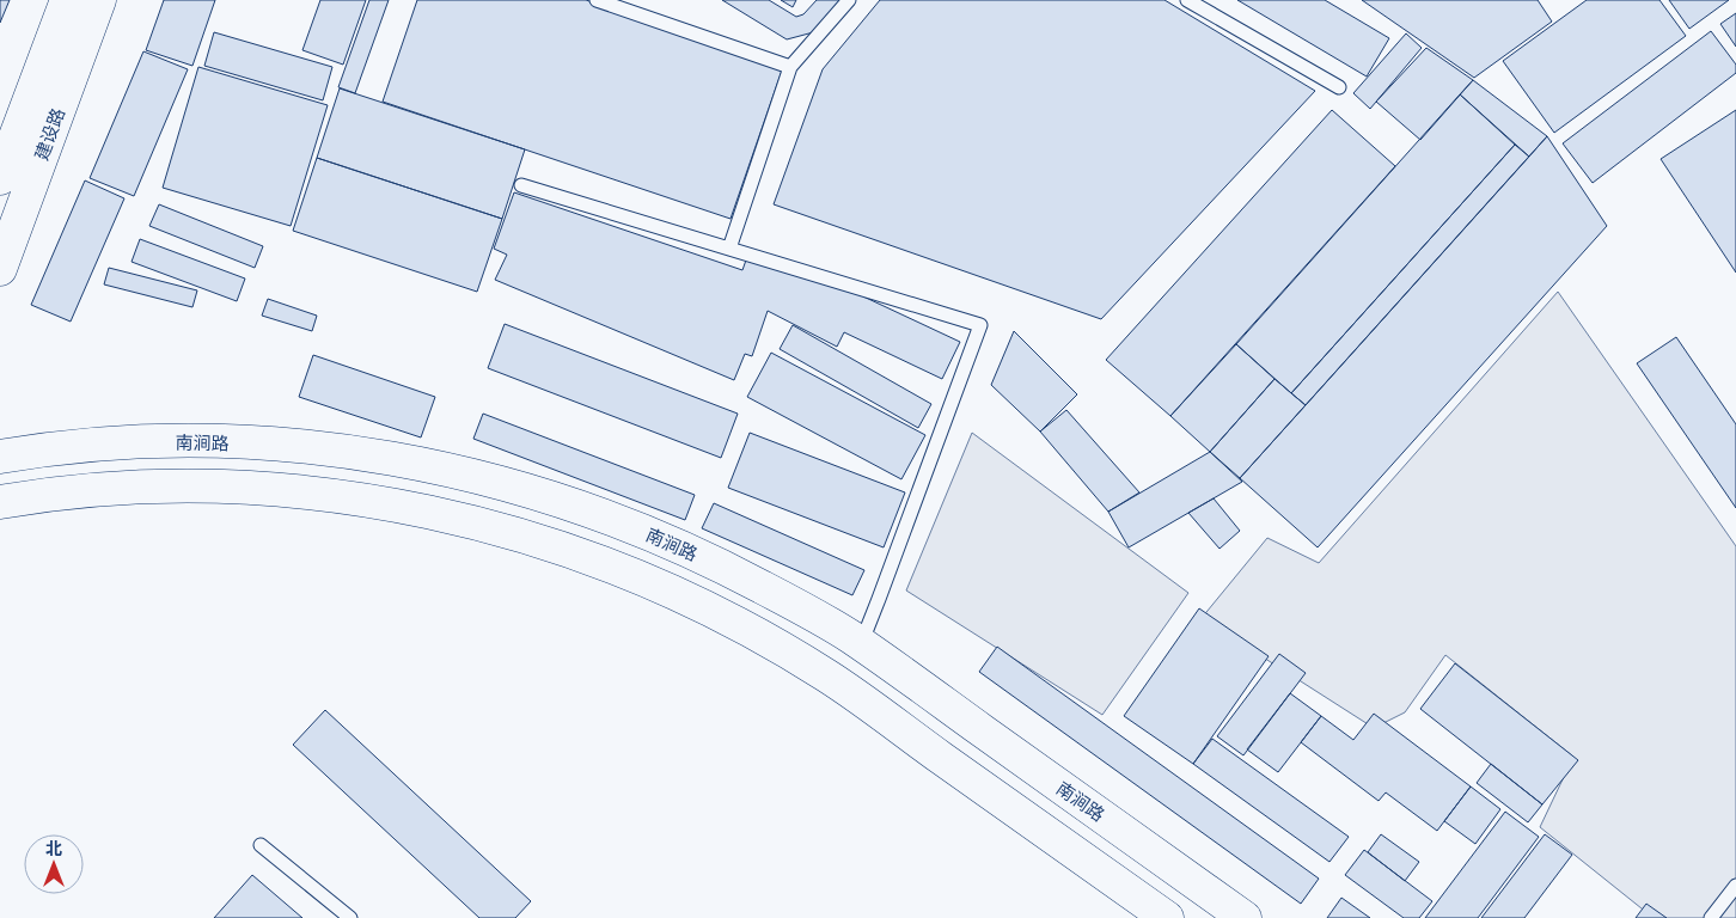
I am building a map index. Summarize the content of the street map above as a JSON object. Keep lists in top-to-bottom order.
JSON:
{
  "streets": {
    "main road": ["建设路", "南涧路"]
  },
  "north": "top"
}
